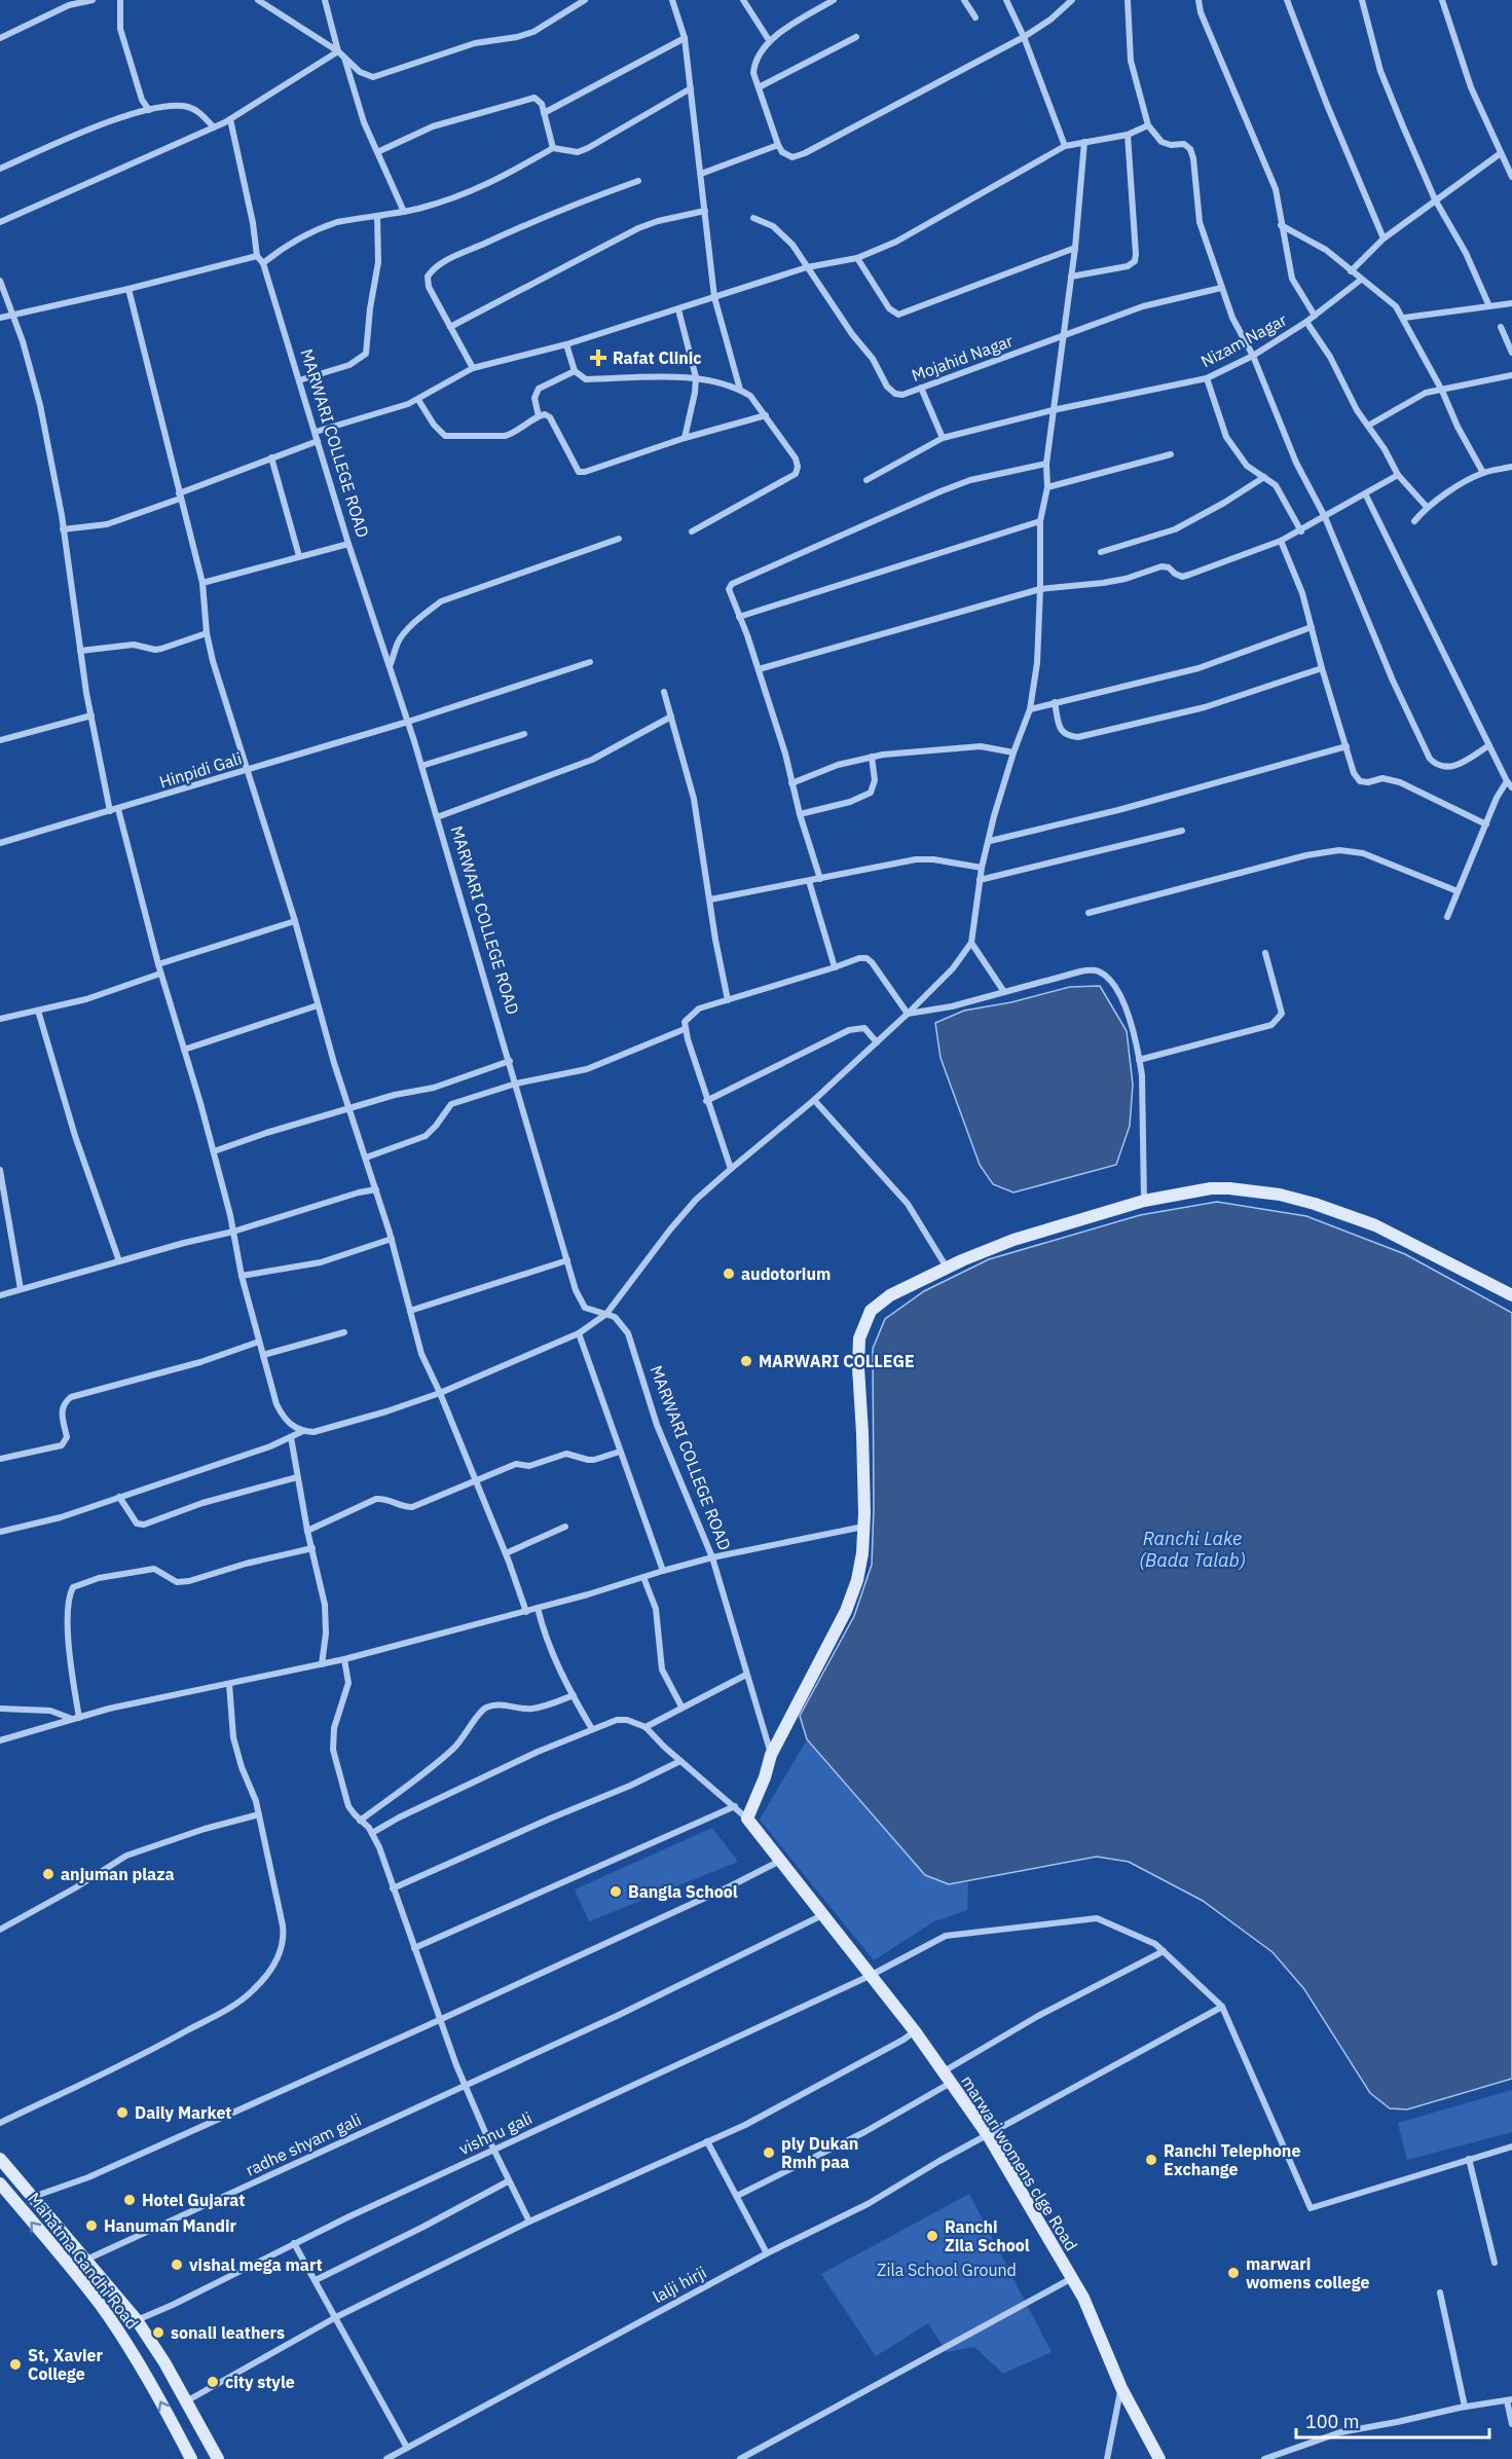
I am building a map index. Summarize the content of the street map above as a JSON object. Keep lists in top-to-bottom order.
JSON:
{
  "streets": {
    "street": [
      "Nizam Nagar",
      "Mojahid Nagar",
      "MARWARI COLLEGE ROAD",
      "Hinpidi Gali",
      "vishnu gali",
      "radhe shyam gali",
      "marwari womens clge Road",
      "Mahatma Gandhi Road",
      "lalji hirji"
    ]
  },
  "crossings": [
    ["MARWARI COLLEGE ROAD", "Hinpidi Gali"],
    ["vishnu gali", "marwari womens clge Road"],
    ["vishnu gali", "Mahatma Gandhi Road"],
    ["vishnu gali", "lalji hirji"],
    ["radhe shyam gali", "marwari womens clge Road"],
    ["radhe shyam gali", "Mahatma Gandhi Road"],
    ["marwari womens clge Road", "lalji hirji"]
  ],
  "water": ["Ranchi Lake (Bada Talab)"],
  "parks": ["Zila School Ground"],
  "places": {
    "health": ["Rafat Clinic"],
    "other": [
      "audotorium",
      "MARWARI COLLEGE",
      "anjuman plaza",
      "Bangla School",
      "Daily Market",
      "ply Dukan Rmh paa",
      "Ranchi Telephone Exchange",
      "Hotel Gujarat",
      "Hanuman Mandir",
      "Ranchi Zila School",
      "vishal mega mart",
      "marwari womens college",
      "sonali leathers",
      "St, Xavier College",
      "city style"
    ]
  },
  "scale_bar": "100 m"
}
